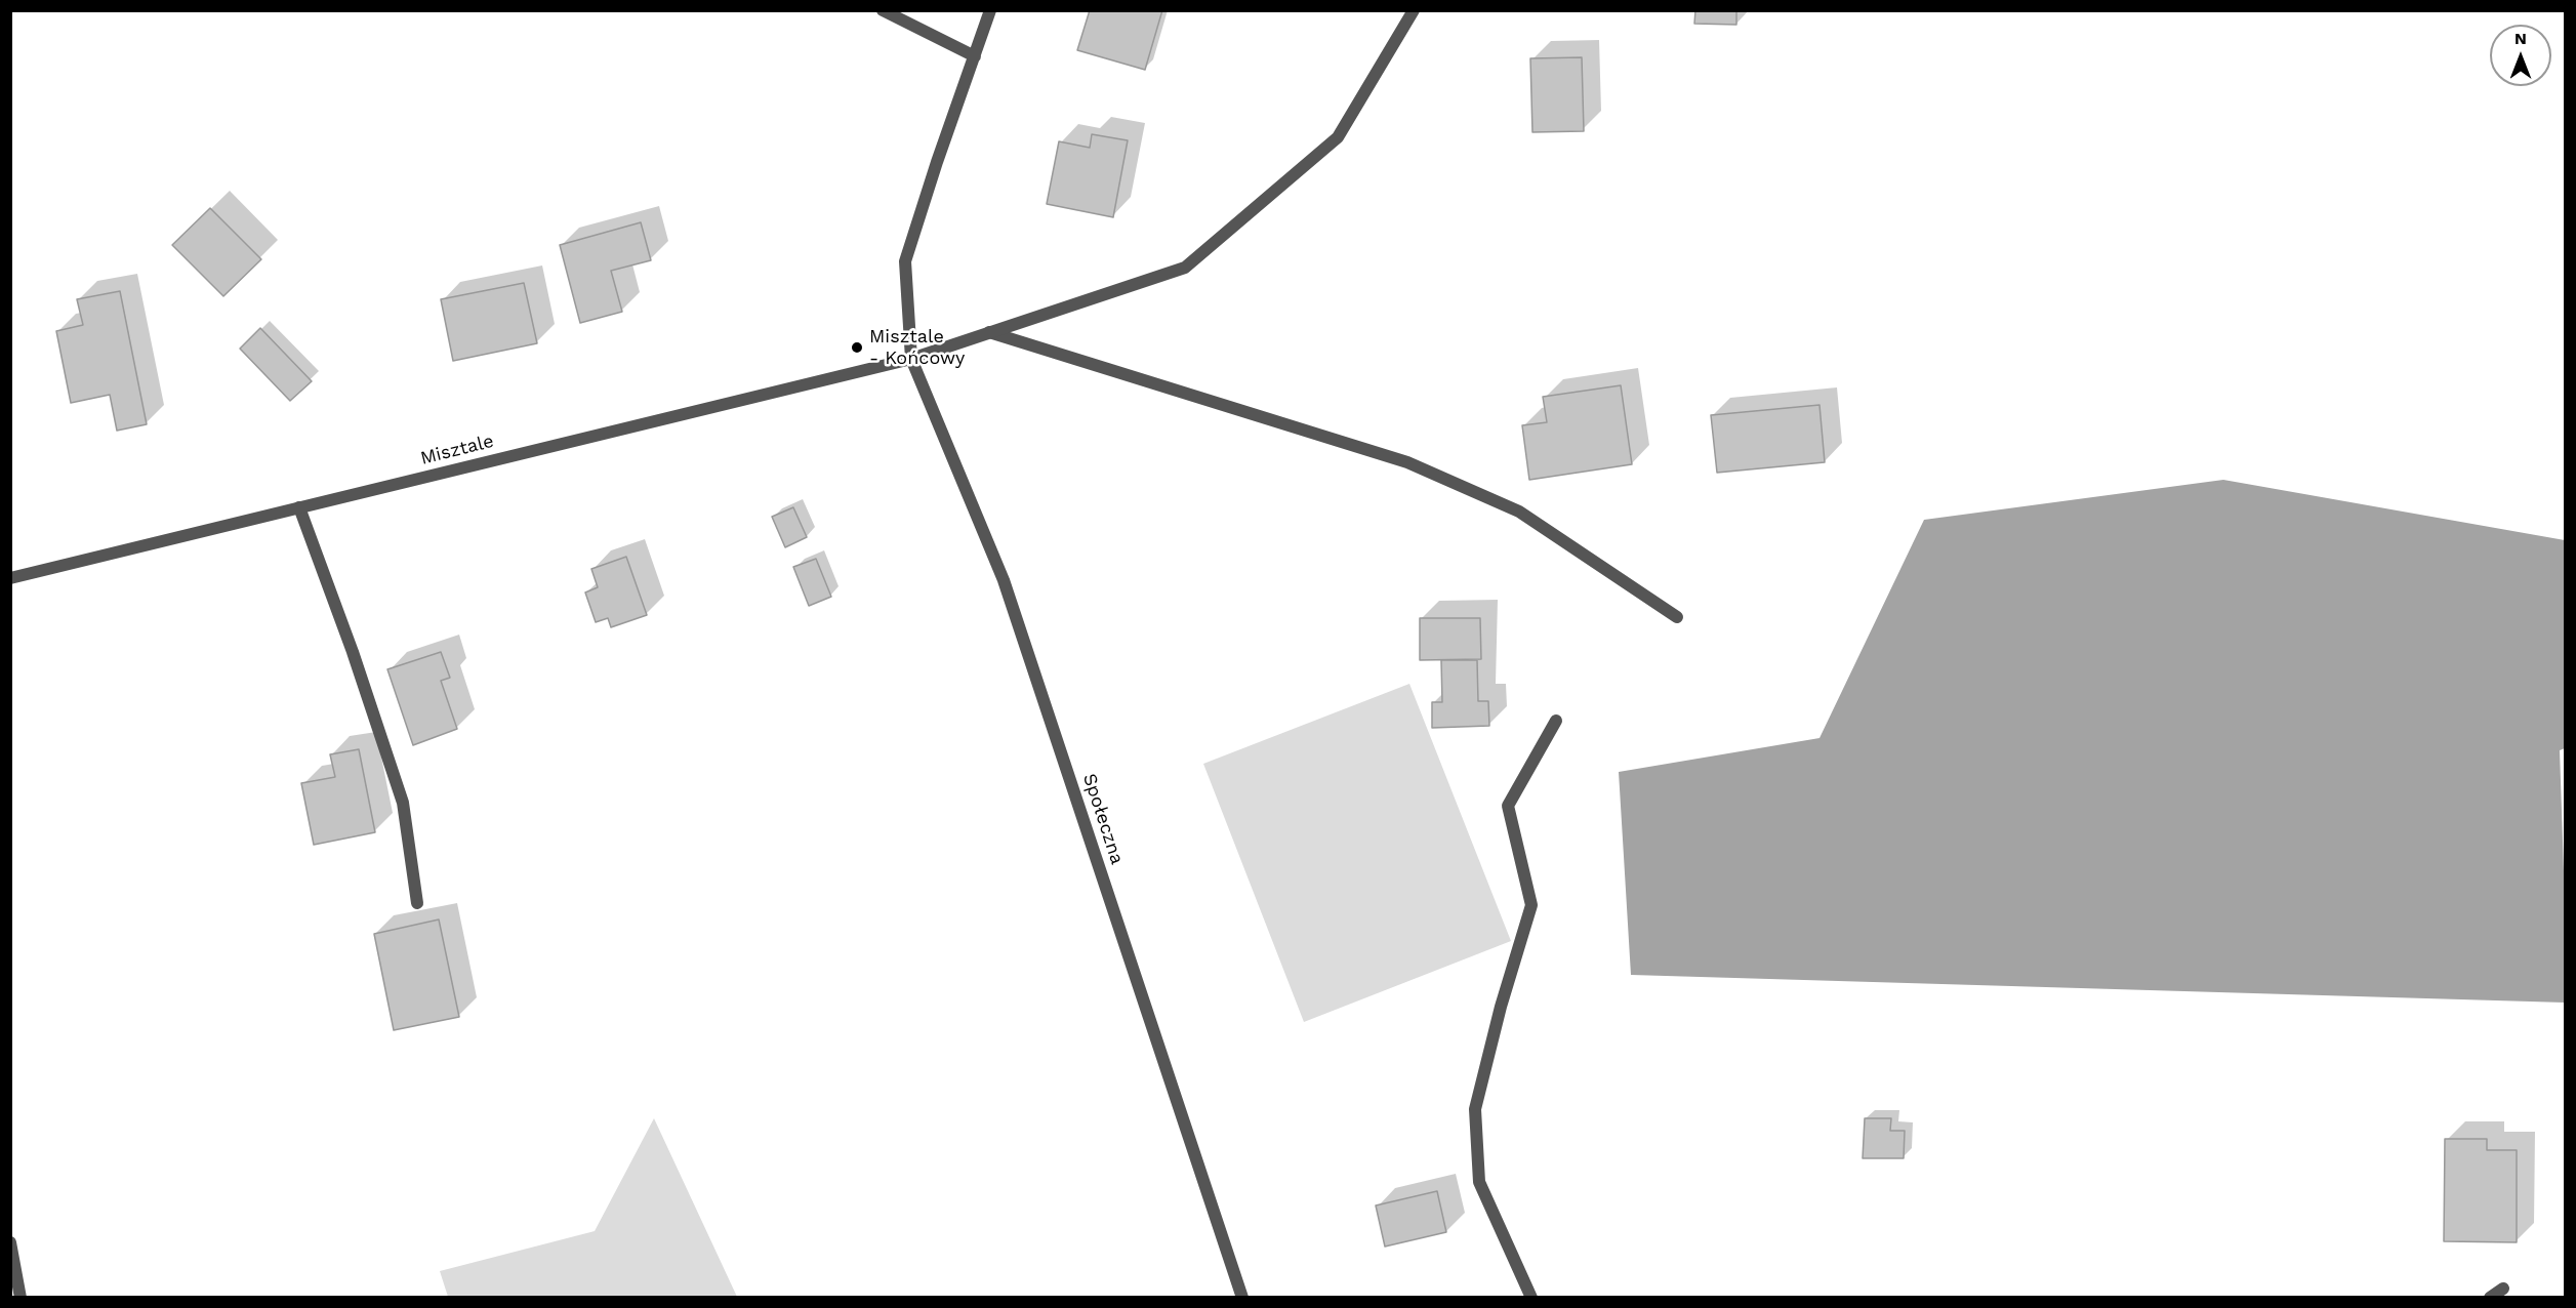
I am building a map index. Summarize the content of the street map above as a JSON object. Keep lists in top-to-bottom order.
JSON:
{
  "streets": {
    "street": ["Misztale", "Społeczna"]
  },
  "crossings": [
    ["Misztale", "Społeczna"]
  ],
  "places": ["Misztale - Końcowy"],
  "north": "top"
}
